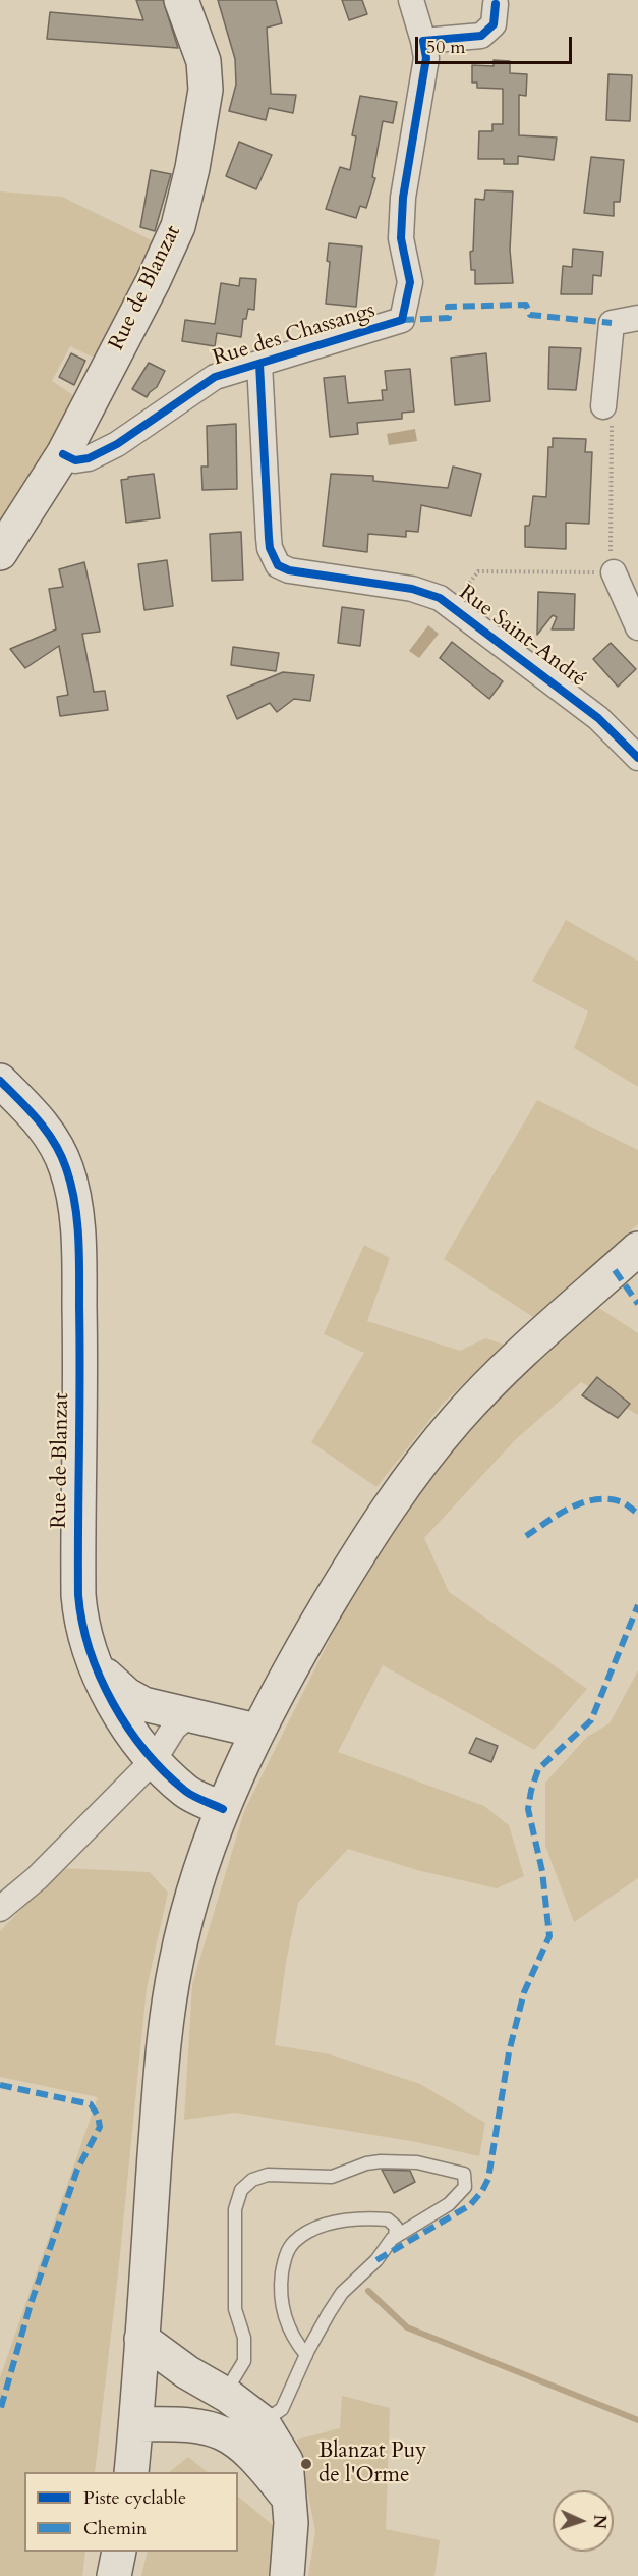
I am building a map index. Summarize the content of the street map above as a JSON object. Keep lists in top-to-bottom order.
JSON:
{
  "streets": {
    "street": ["Rue de Blanzat", "Rue des Chassangs", "Rue Saint-André"]
  },
  "crossings": [
    ["Rue de Blanzat", "Rue des Chassangs"],
    ["Rue des Chassangs", "Rue Saint-André"]
  ],
  "places": ["Blanzat Puy de l'Orme"],
  "legend": ["Piste cyclable", "Chemin"],
  "scale_bar": "50 m",
  "north": "right"
}
